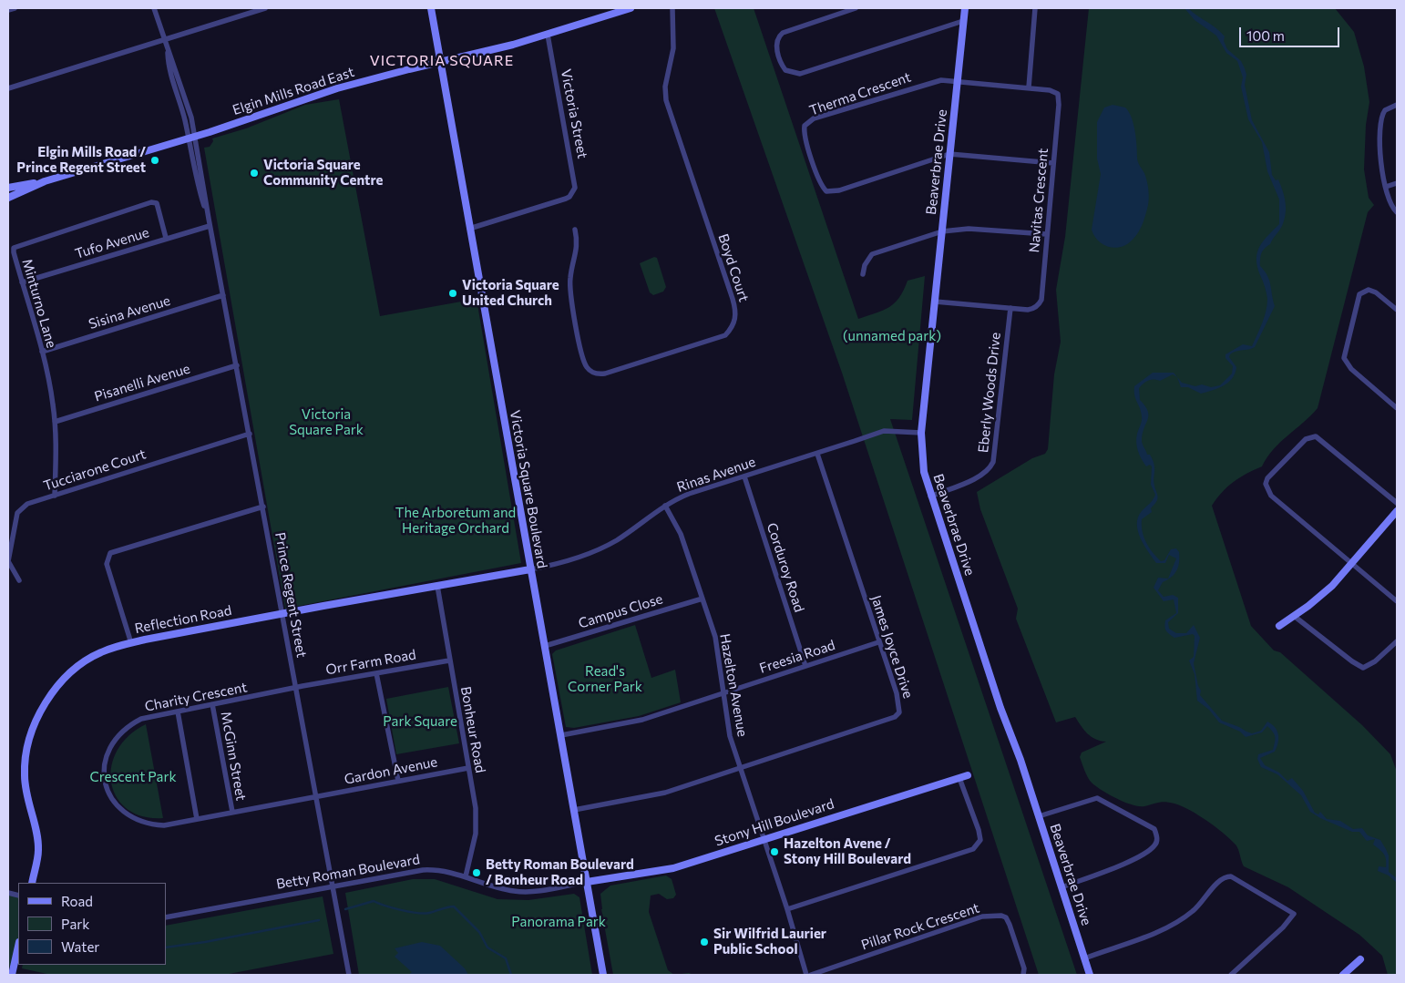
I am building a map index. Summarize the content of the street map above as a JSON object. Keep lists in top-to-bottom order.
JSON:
{
  "streets": {
    "street": [
      "Elgin Mills Road East",
      "Therma Crescent",
      "Victoria Street",
      "Beaverbrae Drive",
      "Navitas Crescent",
      "Tufo Avenue",
      "Boyd Court",
      "Minturno Lane",
      "Sisina Avenue",
      "Pisanelli Avenue",
      "Eberly Woods Drive",
      "Tucciarone Court",
      "Rinas Avenue",
      "Victoria Square Boulevard",
      "Corduroy Road",
      "Prince Regent Street",
      "Campus Close",
      "Reflection Road",
      "James Joyce Drive",
      "Freesia Road",
      "Orr Farm Road",
      "Hazelton Avenue",
      "Charity Crescent",
      "Bonheur Road",
      "McGinn Street",
      "Gardon Avenue",
      "Stony Hill Boulevard",
      "Betty Roman Boulevard",
      "Pillar Rock Crescent"
    ]
  },
  "crossings": [
    ["Elgin Mills Road East", "Victoria Street"],
    ["Elgin Mills Road East", "Victoria Square Boulevard"],
    ["Elgin Mills Road East", "Prince Regent Street"],
    ["Therma Crescent", "Beaverbrae Drive"],
    ["Therma Crescent", "Navitas Crescent"],
    ["Victoria Street", "Victoria Square Boulevard"],
    ["Beaverbrae Drive", "Navitas Crescent"],
    ["Beaverbrae Drive", "Eberly Woods Drive"],
    ["Beaverbrae Drive", "Rinas Avenue"],
    ["Navitas Crescent", "Eberly Woods Drive"],
    ["Tufo Avenue", "Minturno Lane"],
    ["Tufo Avenue", "Prince Regent Street"],
    ["Minturno Lane", "Sisina Avenue"],
    ["Minturno Lane", "Pisanelli Avenue"],
    ["Minturno Lane", "Tucciarone Court"],
    ["Sisina Avenue", "Prince Regent Street"],
    ["Pisanelli Avenue", "Prince Regent Street"],
    ["Tucciarone Court", "Prince Regent Street"],
    ["Rinas Avenue", "Victoria Square Boulevard"],
    ["Rinas Avenue", "Corduroy Road"],
    ["Rinas Avenue", "Reflection Road"],
    ["Rinas Avenue", "James Joyce Drive"],
    ["Rinas Avenue", "Hazelton Avenue"],
    ["Victoria Square Boulevard", "Campus Close"],
    ["Victoria Square Boulevard", "Reflection Road"],
    ["Victoria Square Boulevard", "James Joyce Drive"],
    ["Victoria Square Boulevard", "Freesia Road"],
    ["Victoria Square Boulevard", "Stony Hill Boulevard"],
    ["Victoria Square Boulevard", "Betty Roman Boulevard"],
    ["Corduroy Road", "Freesia Road"],
    ["Prince Regent Street", "Reflection Road"],
    ["Prince Regent Street", "Orr Farm Road"],
    ["Prince Regent Street", "Charity Crescent"],
    ["Prince Regent Street", "Gardon Avenue"],
    ["Prince Regent Street", "Betty Roman Boulevard"],
    ["Campus Close", "Hazelton Avenue"],
    ["Reflection Road", "Bonheur Road"],
    ["James Joyce Drive", "Freesia Road"],
    ["James Joyce Drive", "Hazelton Avenue"],
    ["Freesia Road", "Hazelton Avenue"],
    ["Orr Farm Road", "Charity Crescent"],
    ["Orr Farm Road", "Bonheur Road"],
    ["Hazelton Avenue", "Stony Hill Boulevard"],
    ["Charity Crescent", "McGinn Street"],
    ["Charity Crescent", "Gardon Avenue"],
    ["Bonheur Road", "Gardon Avenue"],
    ["Bonheur Road", "Betty Roman Boulevard"],
    ["Stony Hill Boulevard", "Betty Roman Boulevard"]
  ],
  "districts": ["VICTORIA SQUARE"],
  "parks": [
    "(unnamed park)",
    "Victoria Square Park",
    "The Arboretum and Heritage Orchard",
    "Read's Corner Park",
    "Park Square",
    "Crescent Park",
    "Panorama Park"
  ],
  "places": [
    "Elgin Mills Road / Prince Regent Street",
    "Victoria Square Community Centre",
    "Victoria Square United Church",
    "Hazelton Avene / Stony Hill Boulevard",
    "Betty Roman Boulevard / Bonheur Road",
    "Sir Wilfrid Laurier Public School"
  ],
  "legend": ["Road", "Park", "Water"],
  "scale_bar": "100 m"
}
